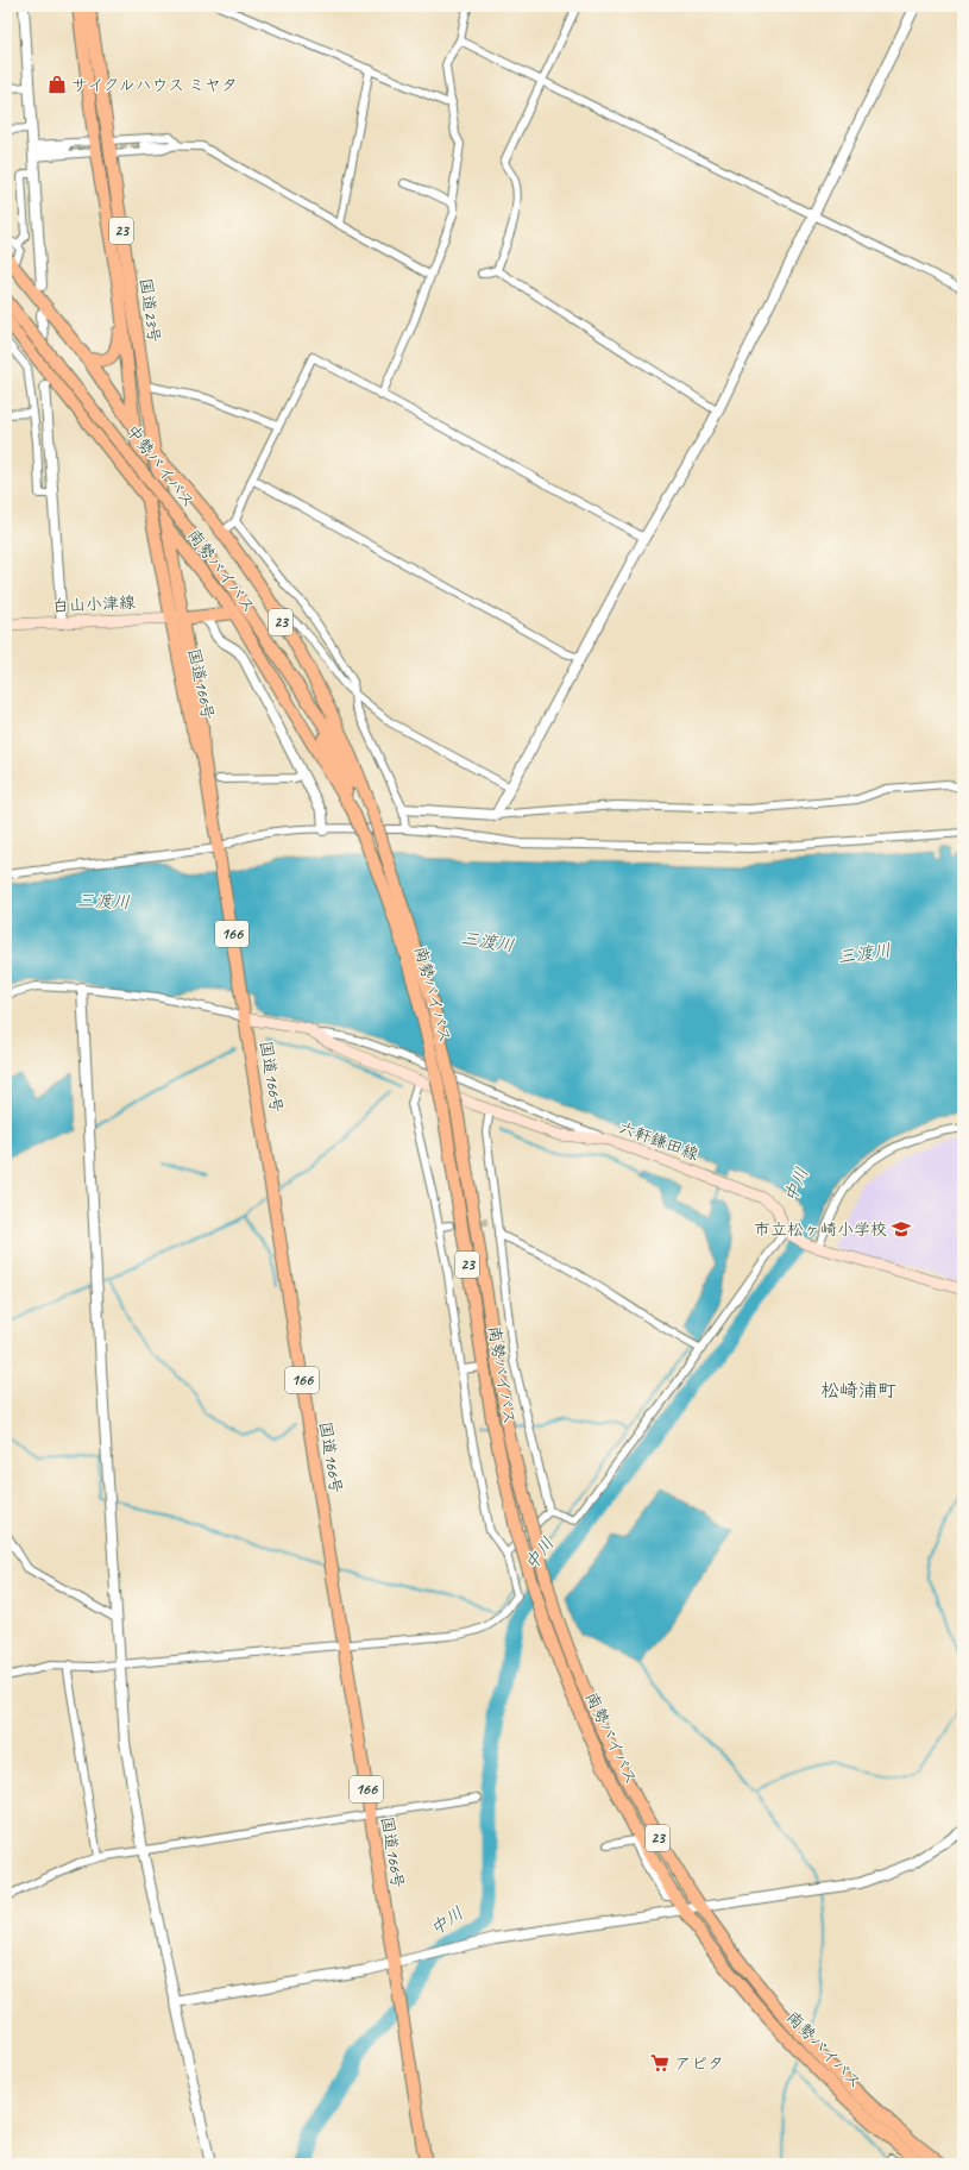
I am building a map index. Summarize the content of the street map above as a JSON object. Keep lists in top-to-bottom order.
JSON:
{
  "streets": {
    "highway": [
      "23",
      "国道23号",
      "中勢バイパス",
      "南勢バイパス",
      "国道166号",
      "166"
    ],
    "main road": ["白山小津線", "六軒鎌田線"]
  },
  "crossings": [
    ["23", "国道23号"],
    ["23", "中勢バイパス"],
    ["23", "南勢バイパス"],
    ["国道23号", "南勢バイパス"],
    ["国道23号", "白山小津線"],
    ["国道23号", "国道166号"],
    ["中勢バイパス", "南勢バイパス"],
    ["白山小津線", "国道166号"],
    ["国道166号", "六軒鎌田線"]
  ],
  "districts": ["松崎浦町"],
  "water": ["三渡川", "中川"],
  "places": {
    "shop": ["サイクルハウス ミヤタ"],
    "school or university": ["市立松ヶ崎小学校"],
    "supermarket": ["アピタ"]
  }
}
